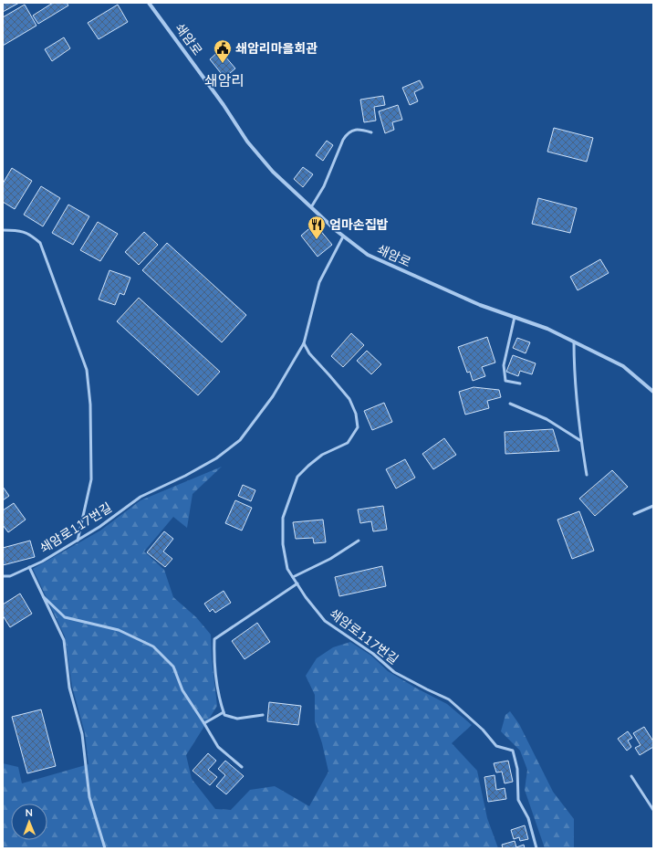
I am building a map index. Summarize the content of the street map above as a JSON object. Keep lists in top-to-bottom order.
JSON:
{
  "streets": {
    "street": ["쇄암로"],
    "lane": ["쇄암로117번길"]
  },
  "crossings": [
    ["쇄암로", "쇄암로117번길"]
  ],
  "districts": ["쇄암리"],
  "places": {
    "public building": ["쇄암리마을회관"],
    "restaurant": ["엄마손집밥"]
  },
  "north": "top"
}
